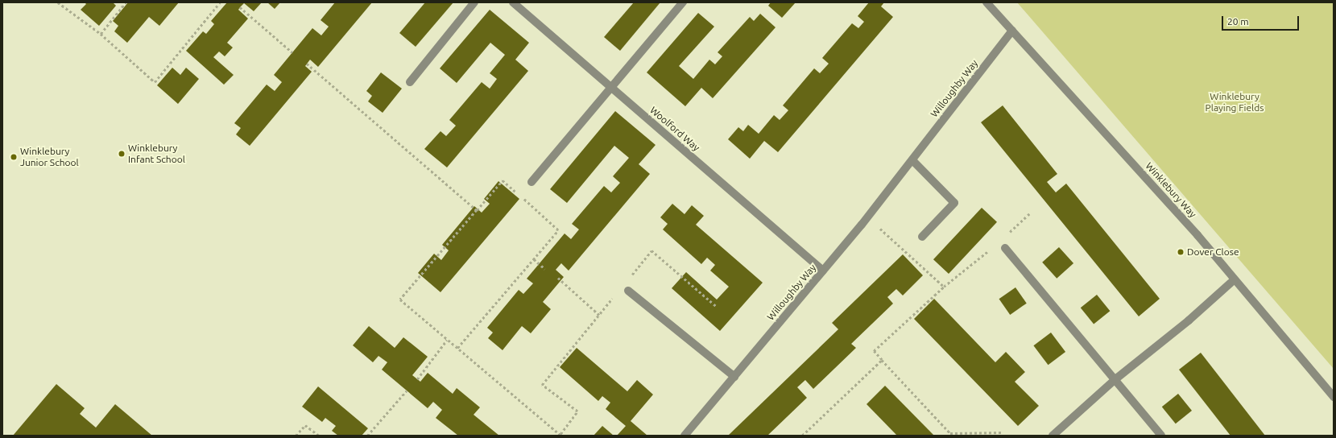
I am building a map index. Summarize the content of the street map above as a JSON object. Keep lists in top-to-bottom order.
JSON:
{
  "streets": {
    "street": ["Willoughby Way", "Woolford Way", "Winklebury Way"]
  },
  "crossings": [
    ["Willoughby Way", "Woolford Way"],
    ["Willoughby Way", "Winklebury Way"]
  ],
  "parks": ["Winklebury Playing Fields"],
  "places": ["Winklebury Infant School", "Winklebury Junior School", "Dover Close"],
  "scale_bar": "20 m"
}
